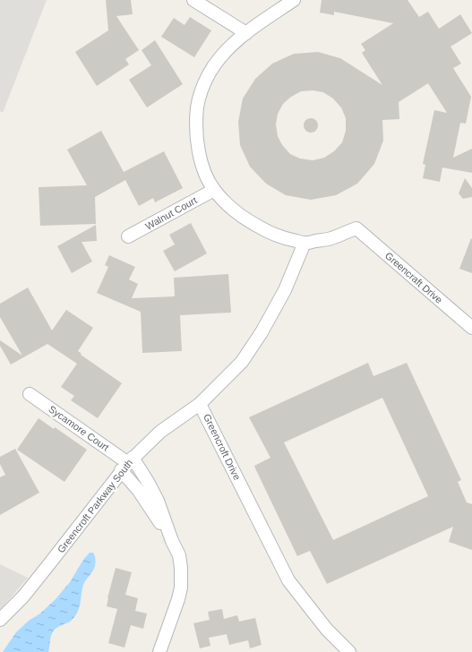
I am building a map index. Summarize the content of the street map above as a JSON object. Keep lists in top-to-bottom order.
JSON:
{
  "streets": {
    "street": [
      "Walnut Court",
      "Greencraft Drive",
      "Sycamore Court",
      "Greencroft Drive",
      "Greencroft Parkway South"
    ]
  },
  "crossings": [
    ["Greencraft Drive", "Greencroft Drive"],
    ["Sycamore Court", "Greencroft Parkway South"],
    ["Greencroft Drive", "Greencroft Parkway South"]
  ]
}
